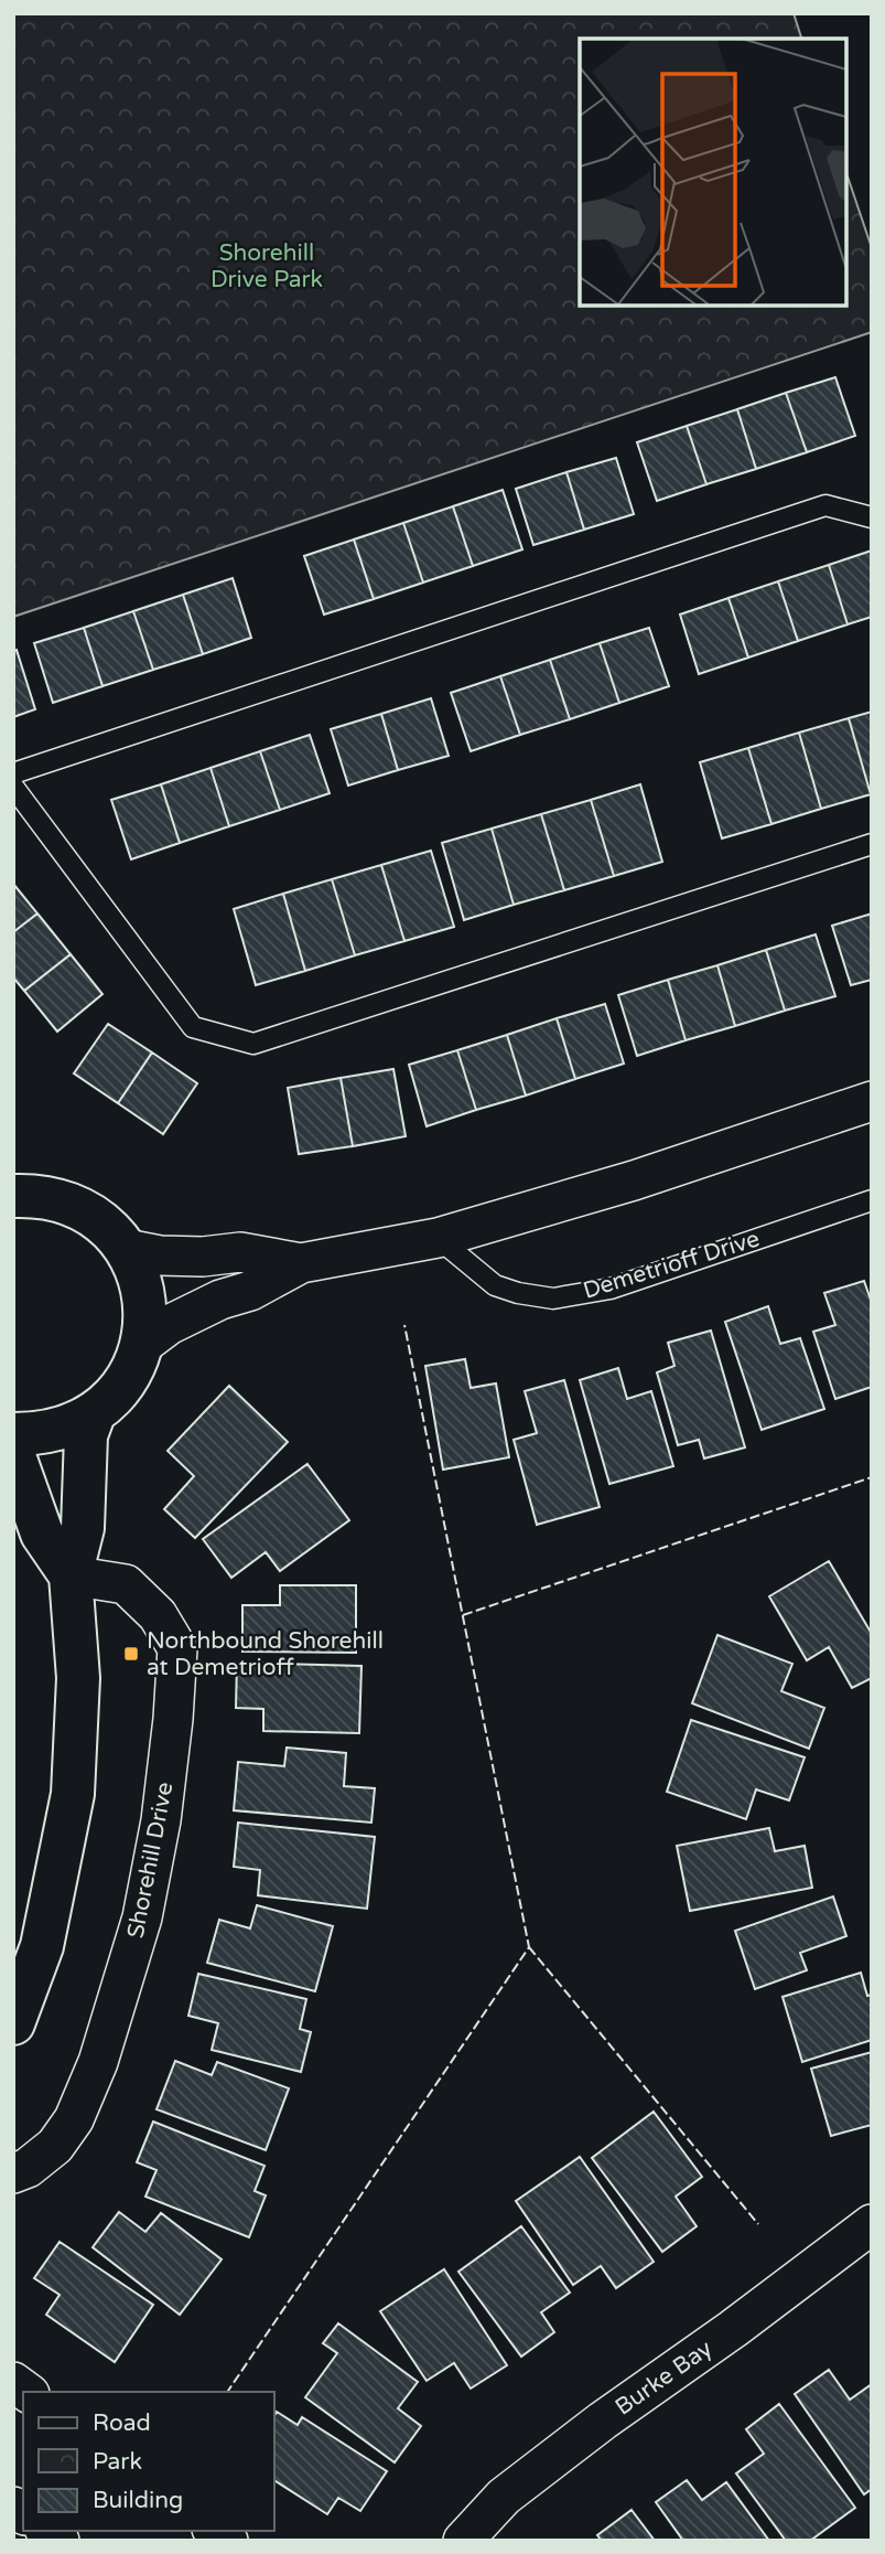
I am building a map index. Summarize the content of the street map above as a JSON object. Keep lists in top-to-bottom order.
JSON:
{
  "streets": {
    "street": ["Shorehill Drive", "Burke Bay"],
    "lane": ["Demetrioff Drive"]
  },
  "parks": ["Shorehill Drive Park"],
  "places": {
    "transit": ["Northbound Shorehill at Demetrioff"]
  },
  "legend": ["Road", "Park", "Building"]
}
